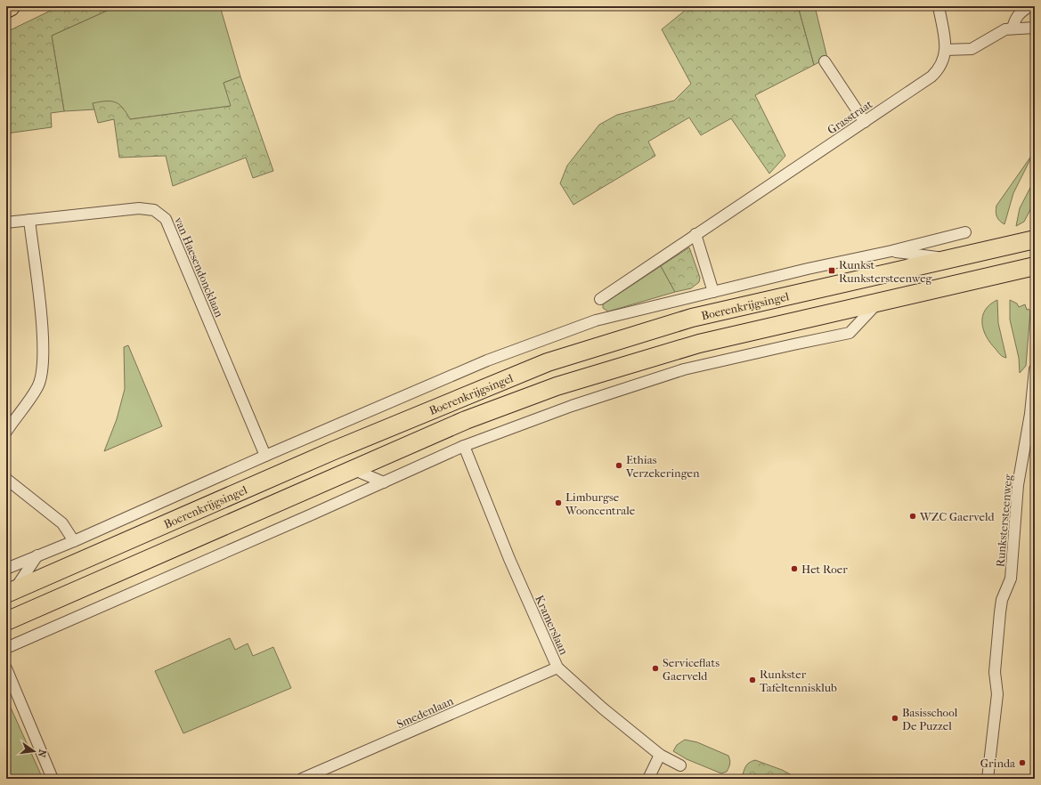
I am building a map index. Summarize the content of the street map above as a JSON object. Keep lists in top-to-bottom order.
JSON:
{
  "streets": {
    "highway": ["Boerenkrijgsingel"],
    "street": [
      "Grasstraat",
      "van Haesendoncklaan",
      "Runkstersteenweg",
      "Kramerslaan",
      "Smedenlaan"
    ]
  },
  "crossings": [
    ["van Haesendoncklaan", "Boerenkrijgsingel"],
    ["Kramerslaan", "Smedenlaan"]
  ],
  "places": {
    "transit": ["Runkst Runkstersteenweg"],
    "other": [
      "Ethias Verzekeringen",
      "Limburgse Wooncentrale",
      "WZC Gaerveld",
      "Het Roer",
      "Serviceflats Gaerveld",
      "Runkster Tafeltennisklub",
      "Basisschool De Puzzel",
      "Grinda"
    ]
  },
  "north": "right"
}
